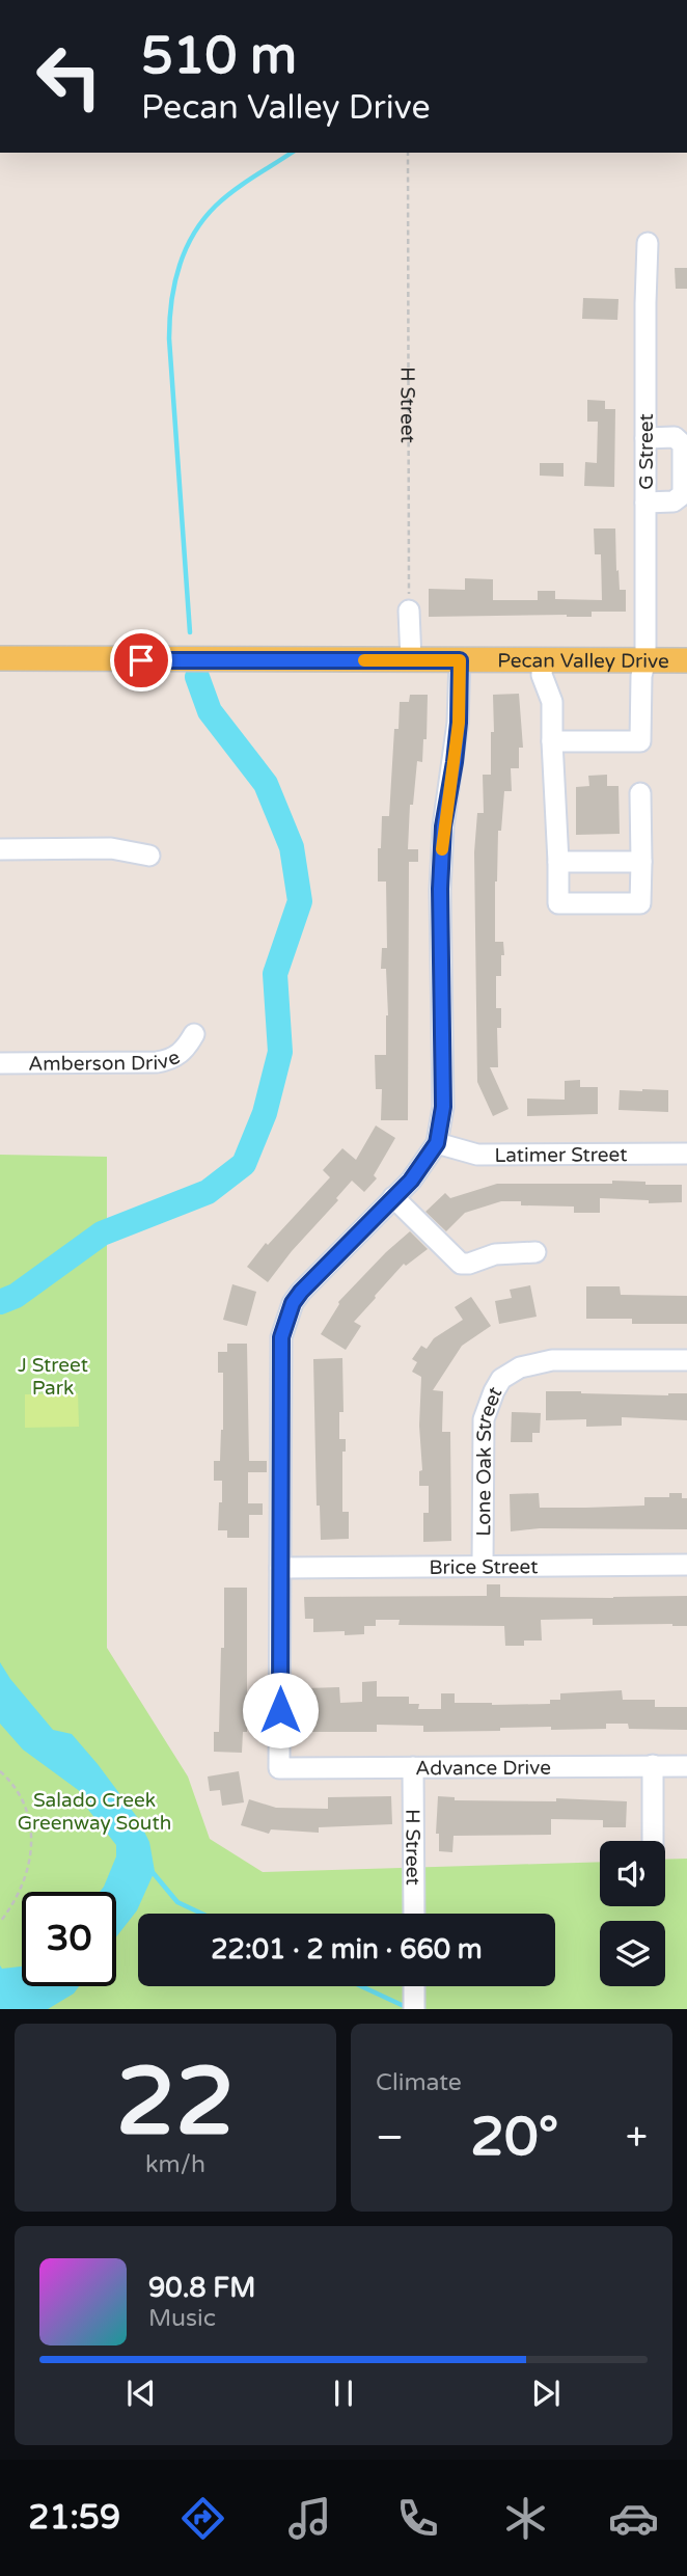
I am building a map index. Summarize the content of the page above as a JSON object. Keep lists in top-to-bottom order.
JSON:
{
  "streets": {
    "main road": ["Pecan Valley Drive"],
    "street": [
      "H Street",
      "G Street",
      "Amberson Drive",
      "Latimer Street",
      "Lone Oak Street",
      "Brice Street",
      "Advance Drive"
    ]
  },
  "crossings": [
    ["H Street", "Advance Drive"],
    ["G Street", "Pecan Valley Drive"],
    ["Lone Oak Street", "Brice Street"],
    ["Brice Street", "Advance Drive"]
  ],
  "parks": ["J Street Park", "Salado Creek Greenway South"],
  "page": {
    "turn": ["510 m", "Pecan Valley Drive"],
    "limit": "30",
    "trip": "22:01 · 2 min · 660 m",
    "tile": [
      ["22", "km/h"],
      "Climate"
    ],
    "heat": ["−", "20°", "+"],
    "song": ["90.8 FM", "Music"],
    "tabs": "21:59"
  }
}
